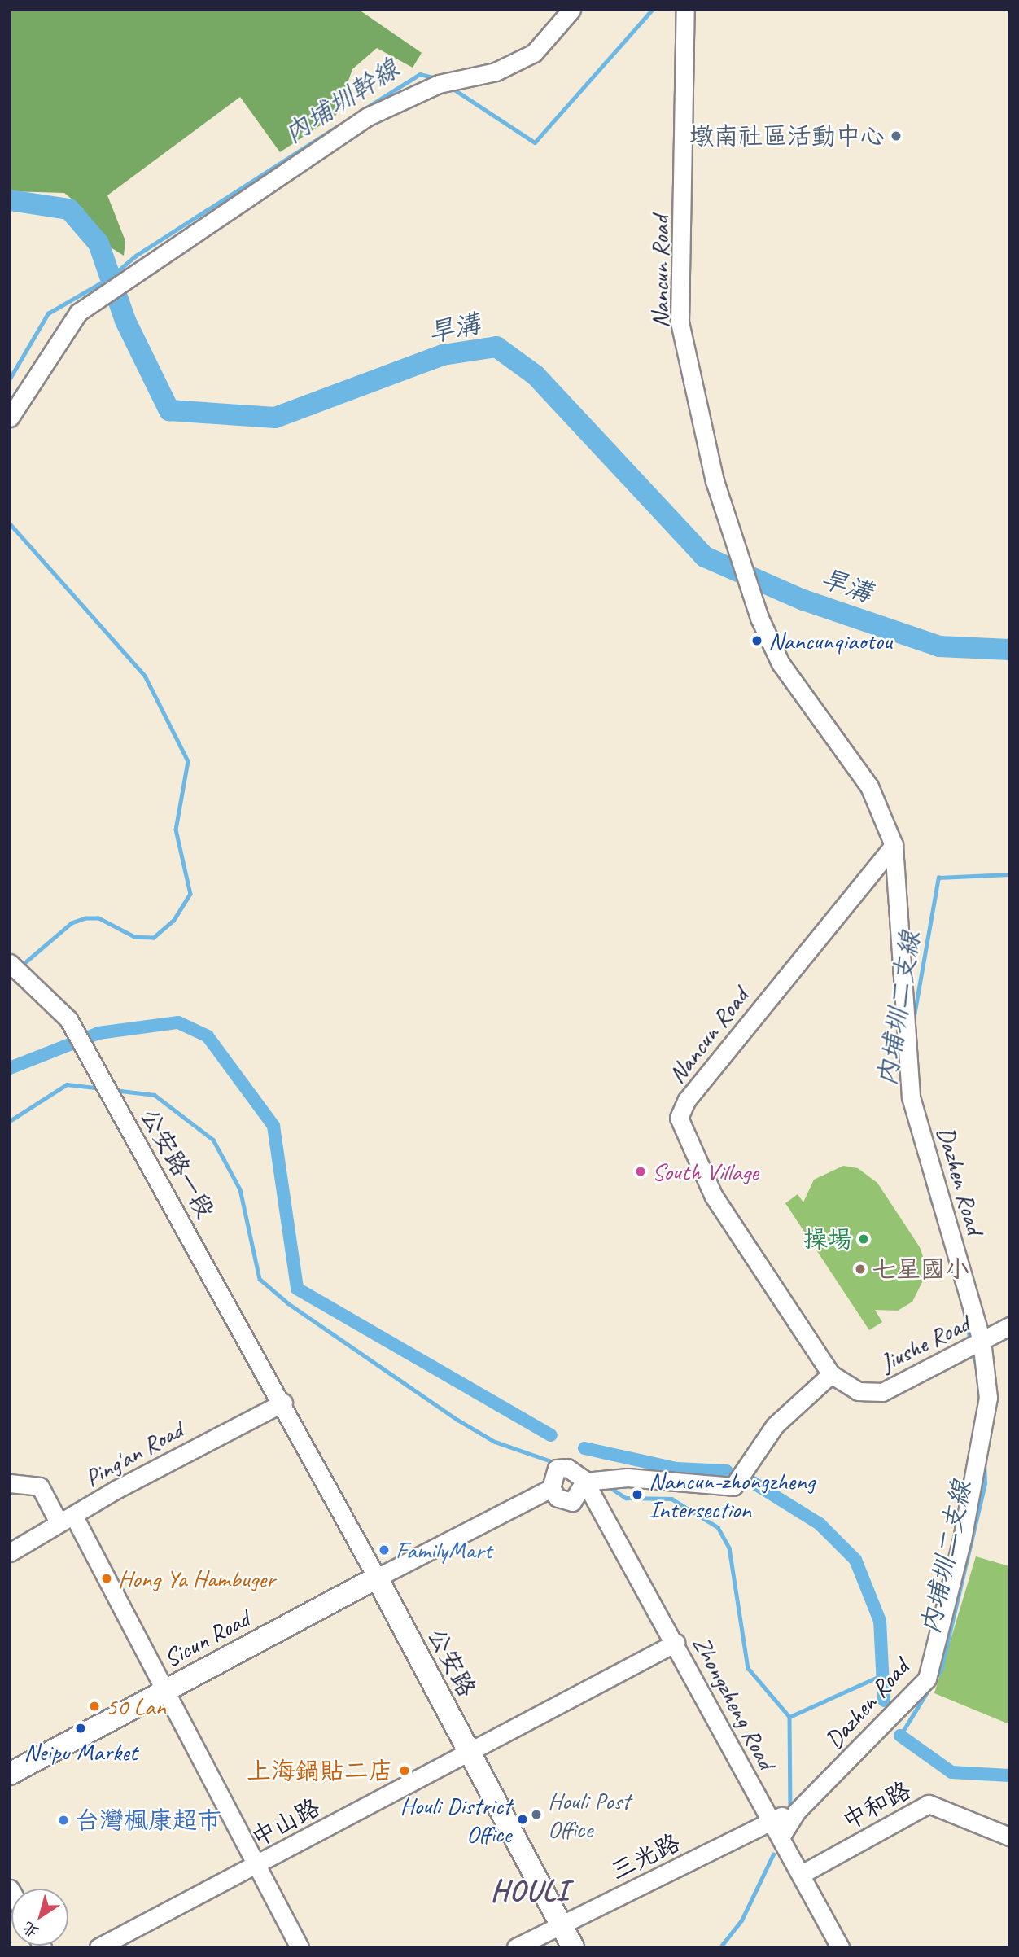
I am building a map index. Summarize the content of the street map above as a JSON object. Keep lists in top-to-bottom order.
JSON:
{
  "streets": {
    "main road": ["Sicun Road", "公安路"],
    "street": [
      "Nancun Road",
      "公安路一段",
      "Dazhen Road",
      "Jiushe Road",
      "Ping'an Road",
      "Zhongzheng Road",
      "中和路",
      "中山路",
      "三光路"
    ]
  },
  "crossings": [
    ["Nancun Road", "Dazhen Road"],
    ["Nancun Road", "Jiushe Road"],
    ["公安路一段", "Ping'an Road"],
    ["公安路一段", "公安路"],
    ["Dazhen Road", "Jiushe Road"],
    ["Dazhen Road", "Zhongzheng Road"],
    ["Dazhen Road", "三光路"],
    ["Ping'an Road", "公安路"],
    ["Sicun Road", "公安路"],
    ["Sicun Road", "Zhongzheng Road"],
    ["公安路", "中山路"],
    ["公安路", "三光路"],
    ["Zhongzheng Road", "中和路"],
    ["Zhongzheng Road", "中山路"],
    ["Zhongzheng Road", "三光路"]
  ],
  "districts": ["HOULI"],
  "water": ["內埔圳幹線", "旱溝", "內埔圳二支線"],
  "places": [
    "墩南社區活動中心",
    "Nancunqiaotou",
    "South Village",
    "操場",
    "七星國小",
    "Nancun-zhongzheng Intersection",
    "FamilyMart",
    "Hong Ya Hambuger",
    "50 Lan",
    "Neipu Market",
    "上海鍋貼二店",
    "Houli Post Office",
    "Houli District Office",
    "台灣楓康超市"
  ],
  "north": "bottom left"
}
